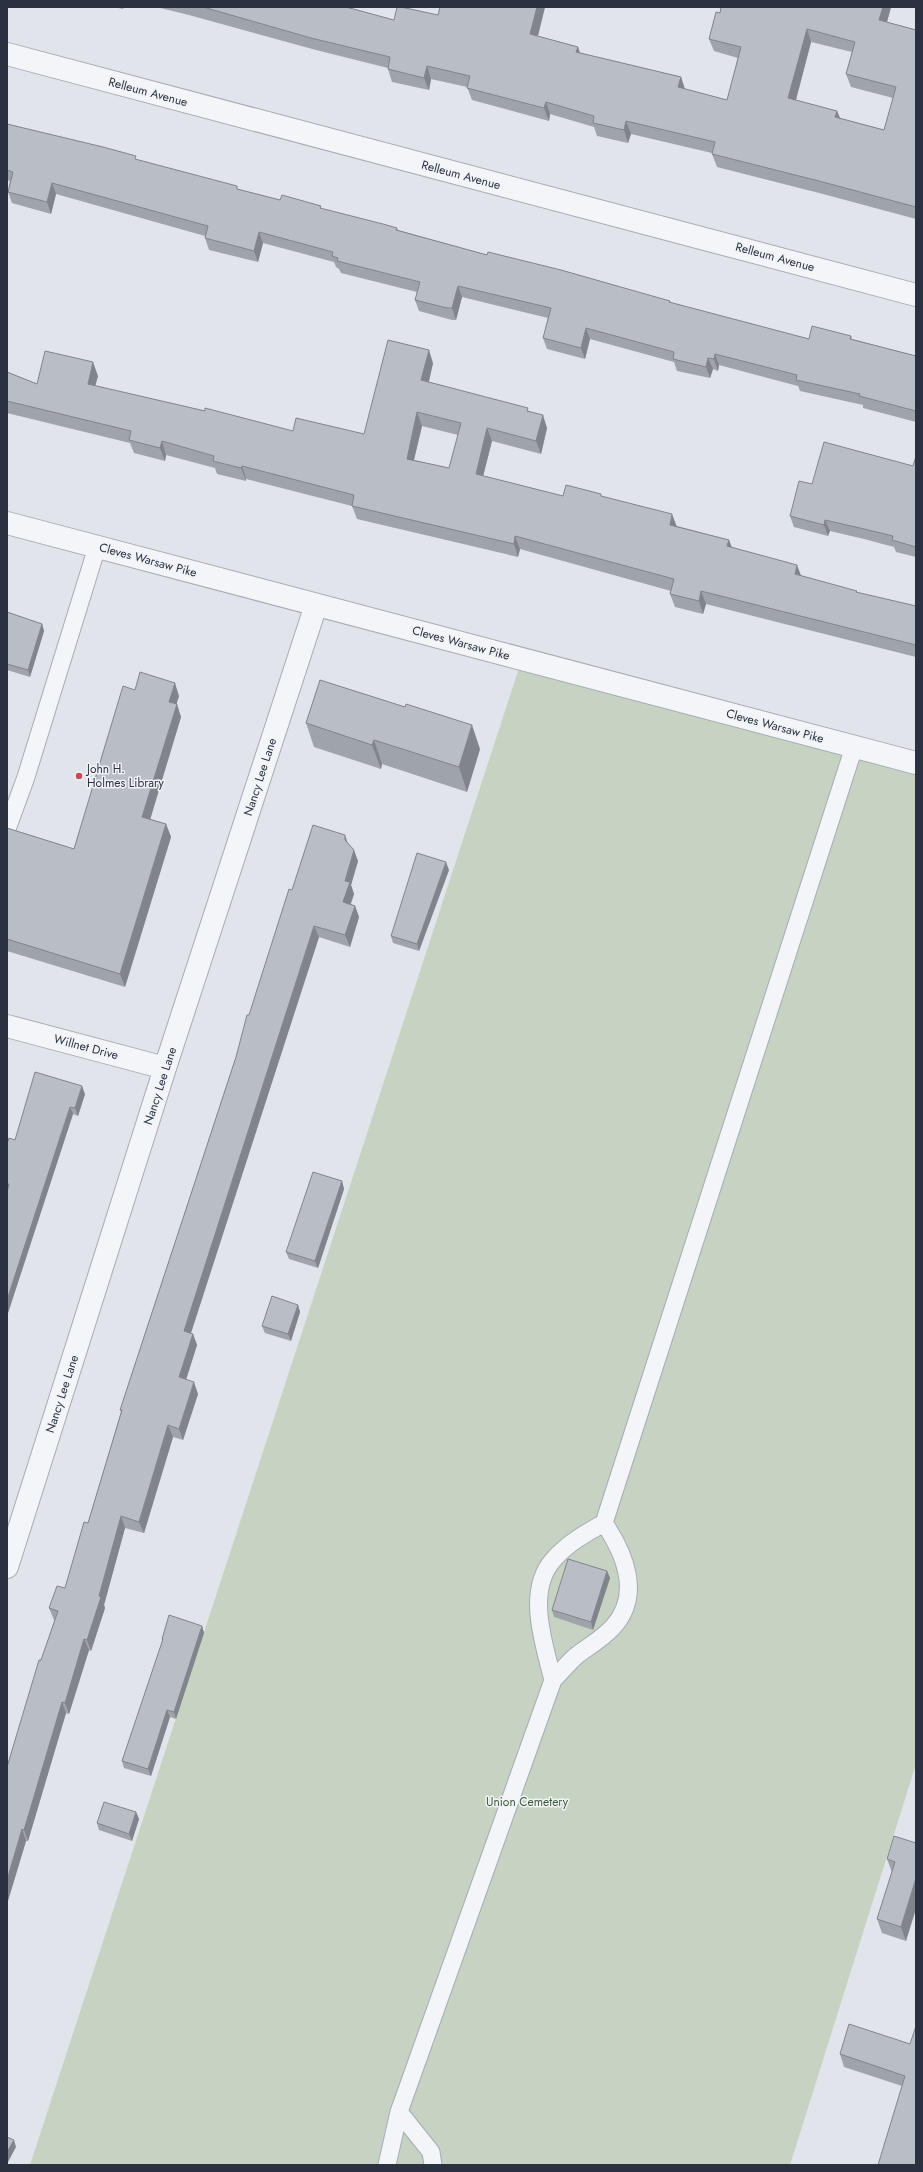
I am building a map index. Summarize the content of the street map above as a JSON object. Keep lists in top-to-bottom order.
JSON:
{
  "streets": {
    "street": [
      "Relleum Avenue",
      "Cleves Warsaw Pike",
      "Nancy Lee Lane",
      "Willnet Drive"
    ]
  },
  "crossings": [
    ["Cleves Warsaw Pike", "Nancy Lee Lane"],
    ["Nancy Lee Lane", "Willnet Drive"]
  ],
  "parks": ["Union Cemetery"],
  "places": ["John H. Holmes Library"]
}
